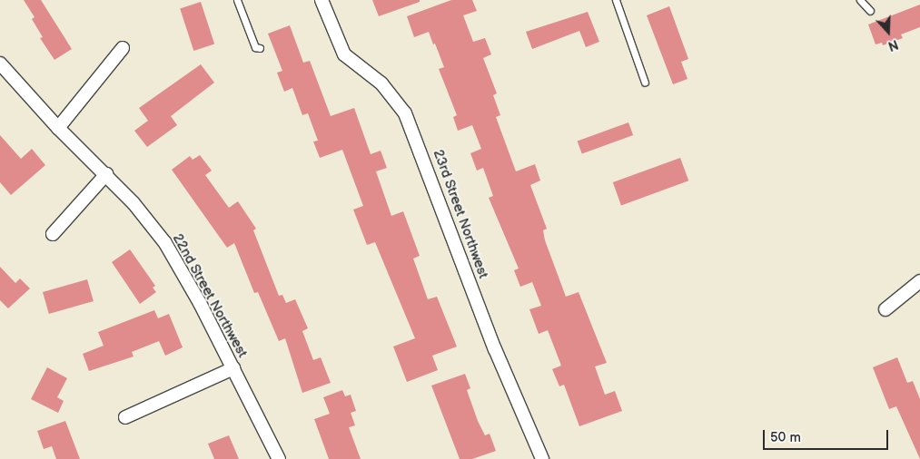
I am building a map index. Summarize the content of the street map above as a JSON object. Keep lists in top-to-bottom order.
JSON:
{
  "streets": {
    "street": ["23rd Street Northwest", "22nd Street Northwest"]
  },
  "scale_bar": "50 m",
  "north": "bottom"
}
